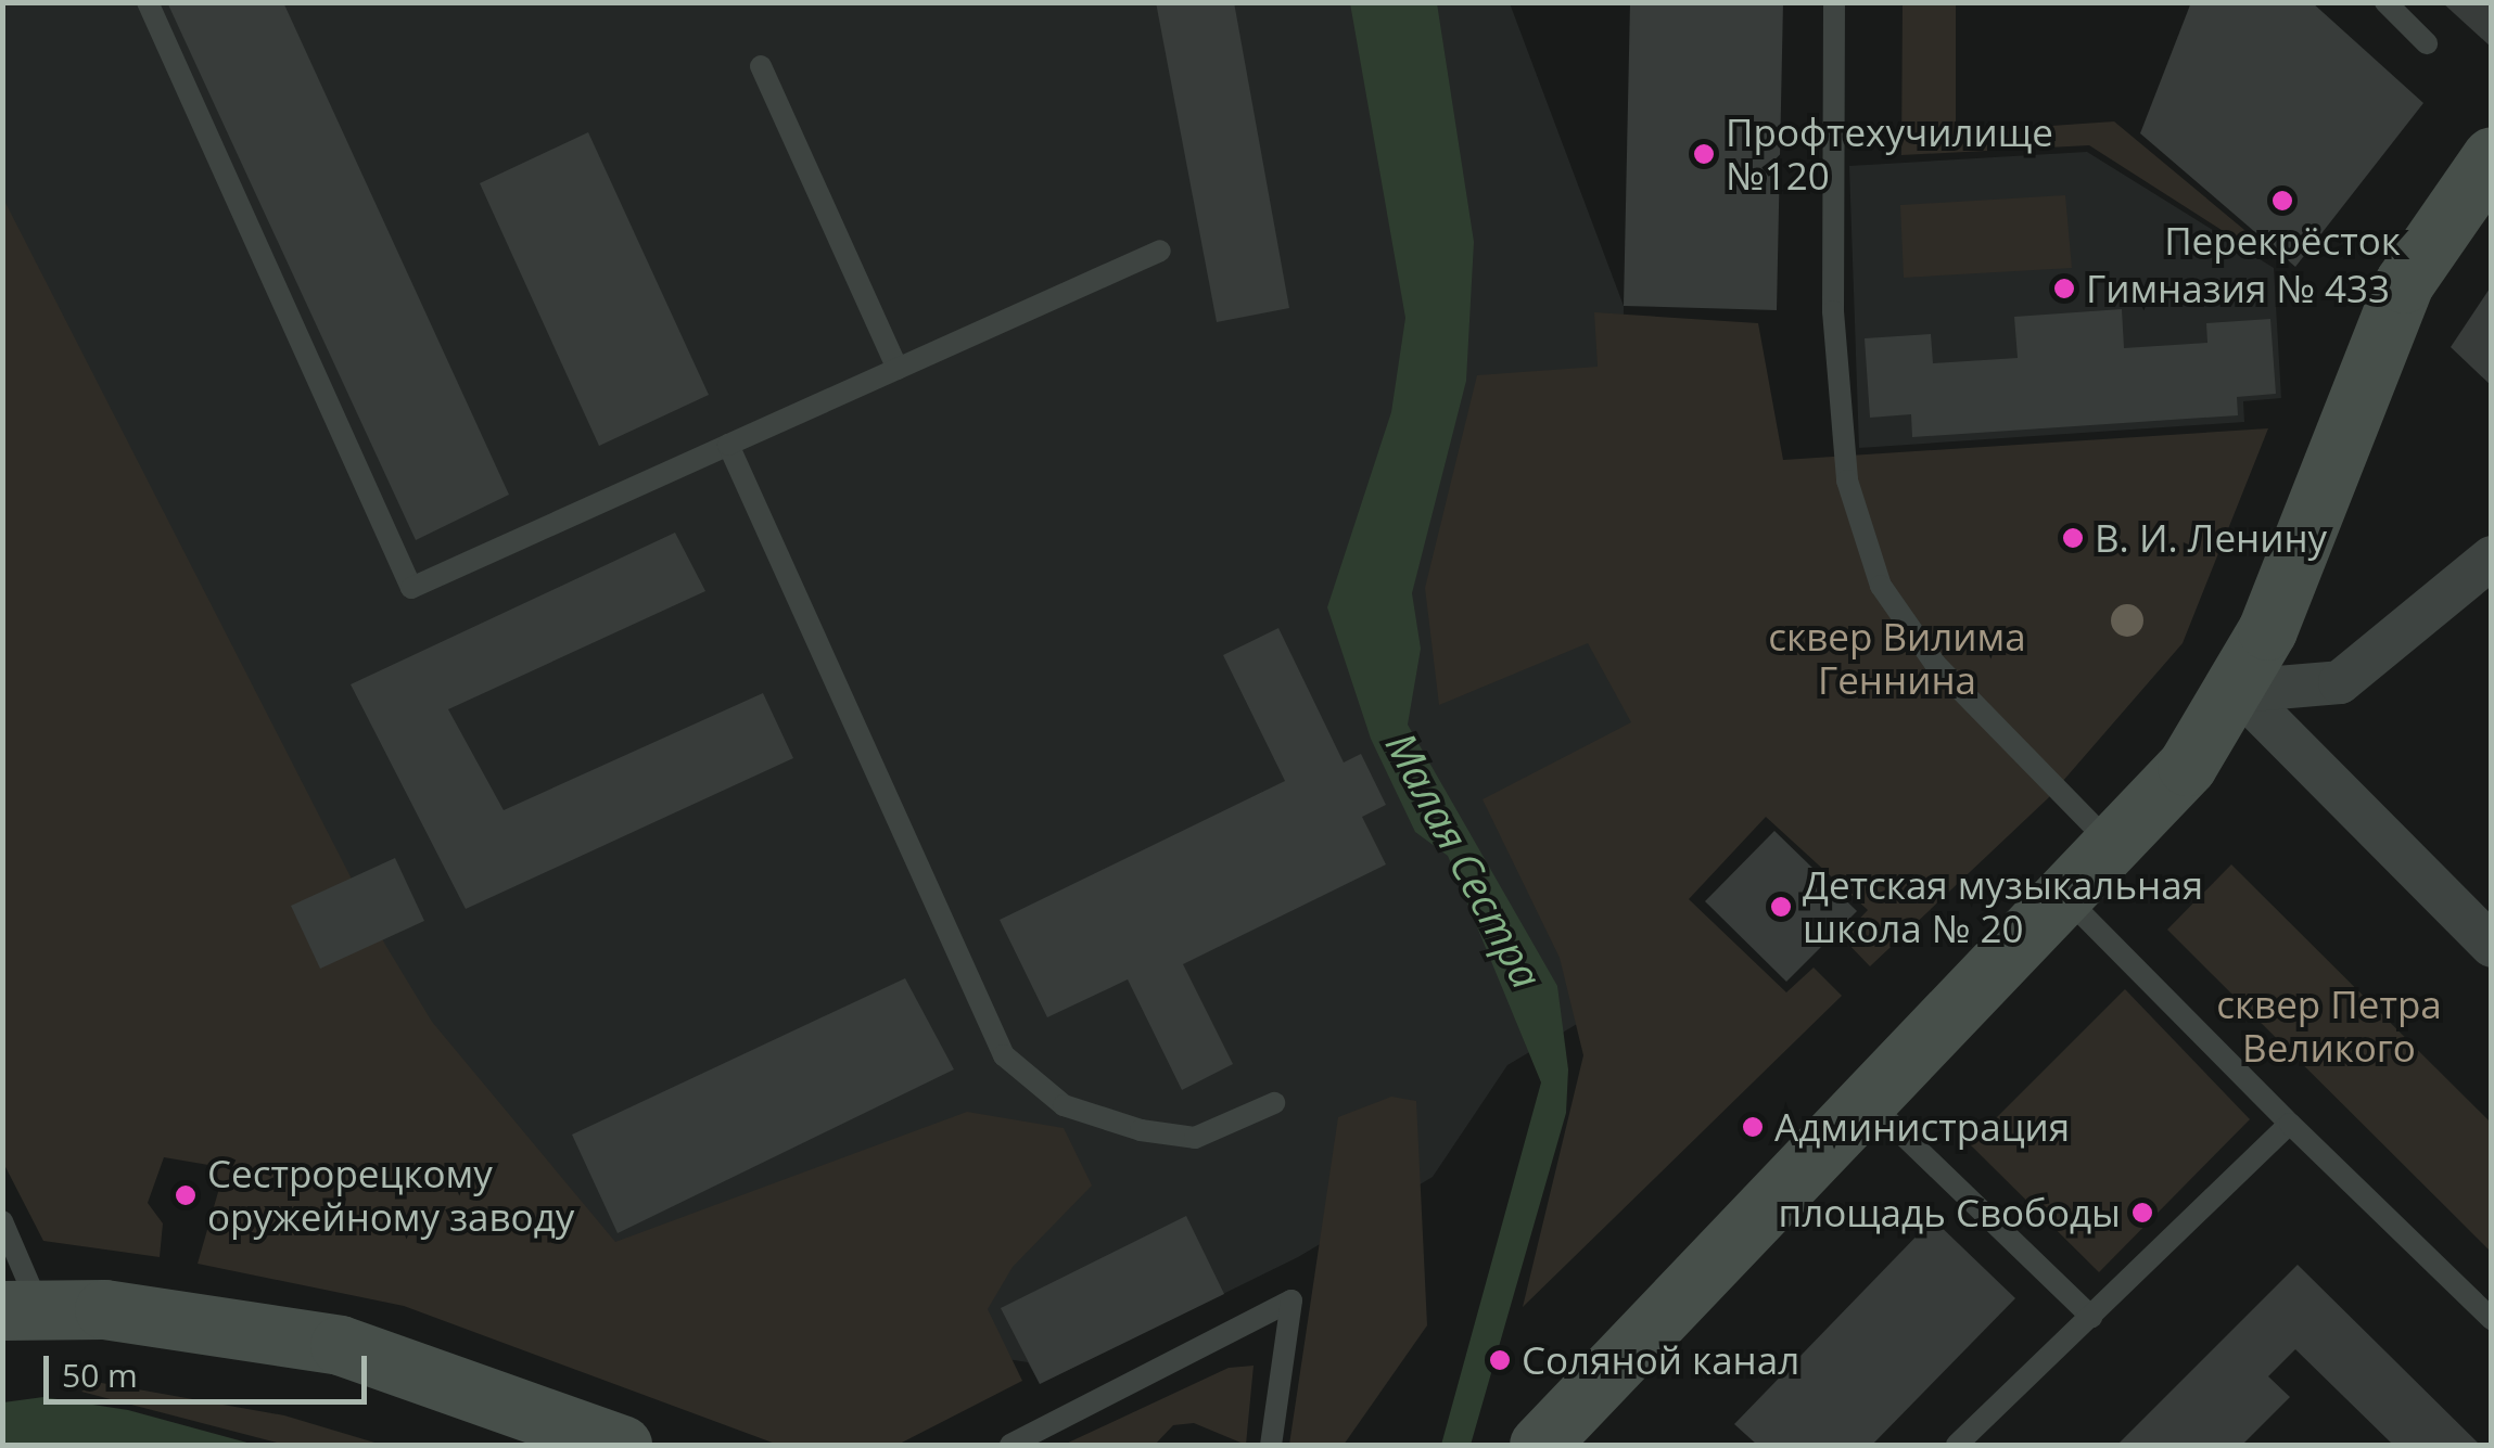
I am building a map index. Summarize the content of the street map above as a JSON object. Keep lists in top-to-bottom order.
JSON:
{
  "water": ["Малая Сестра"],
  "parks": ["сквер Вилима Геннина", "сквер Петра Великого"],
  "places": [
    "Профтехучилище №120",
    "Перекрёсток",
    "Гимназия № 433",
    "В. И. Ленину",
    "Детская музыкальная школа № 20",
    "Администрация",
    "Сестрорецкому оружейному заводу",
    "площадь Свободы",
    "Соляной канал"
  ],
  "scale_bar": "50 m"
}
